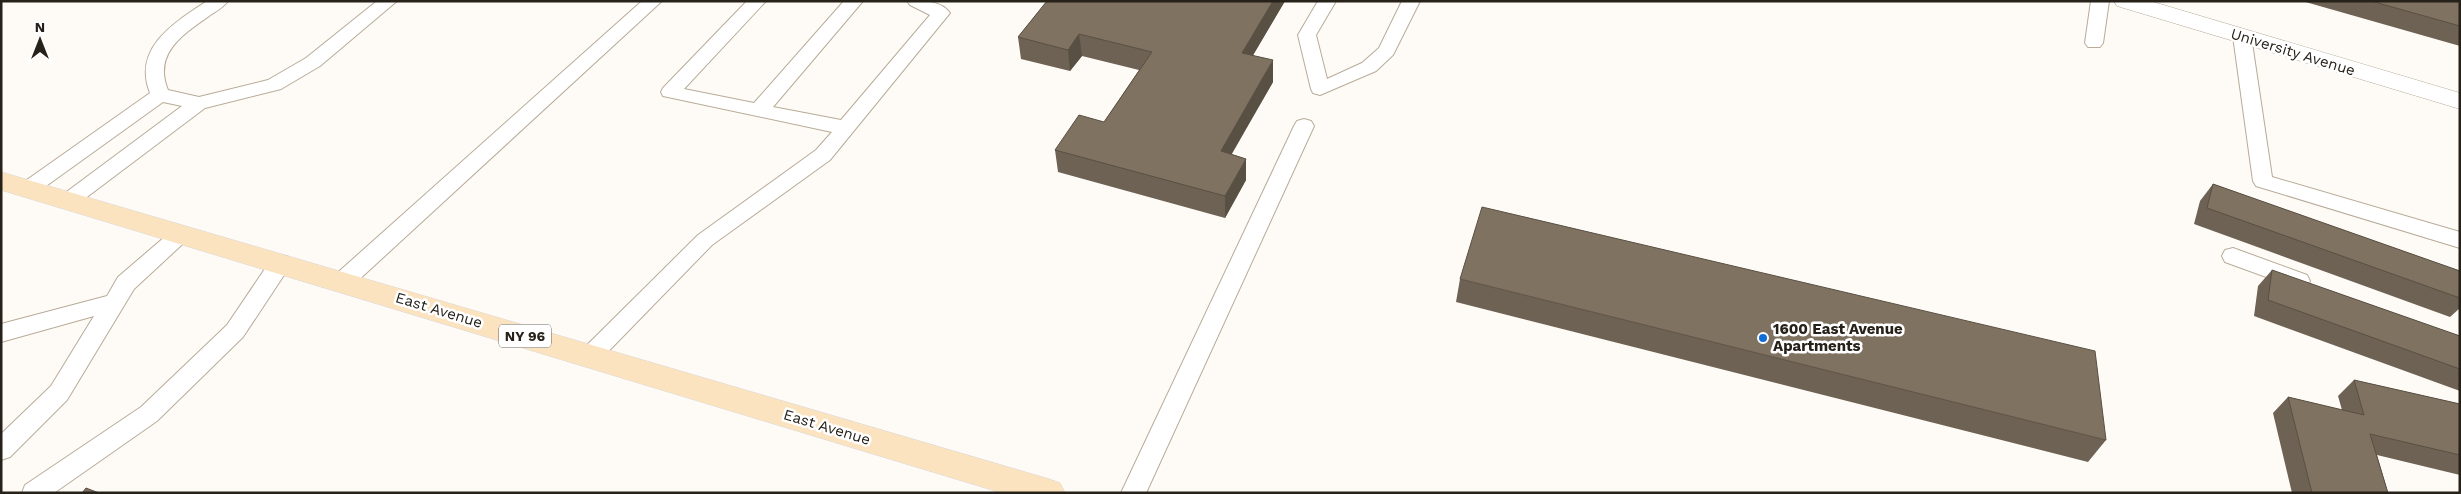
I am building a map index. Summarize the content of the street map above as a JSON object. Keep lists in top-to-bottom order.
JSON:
{
  "streets": {
    "main road": ["University Avenue", "East Avenue", "NY 96"]
  },
  "places": ["1600 East Avenue Apartments"],
  "north": "top"
}
